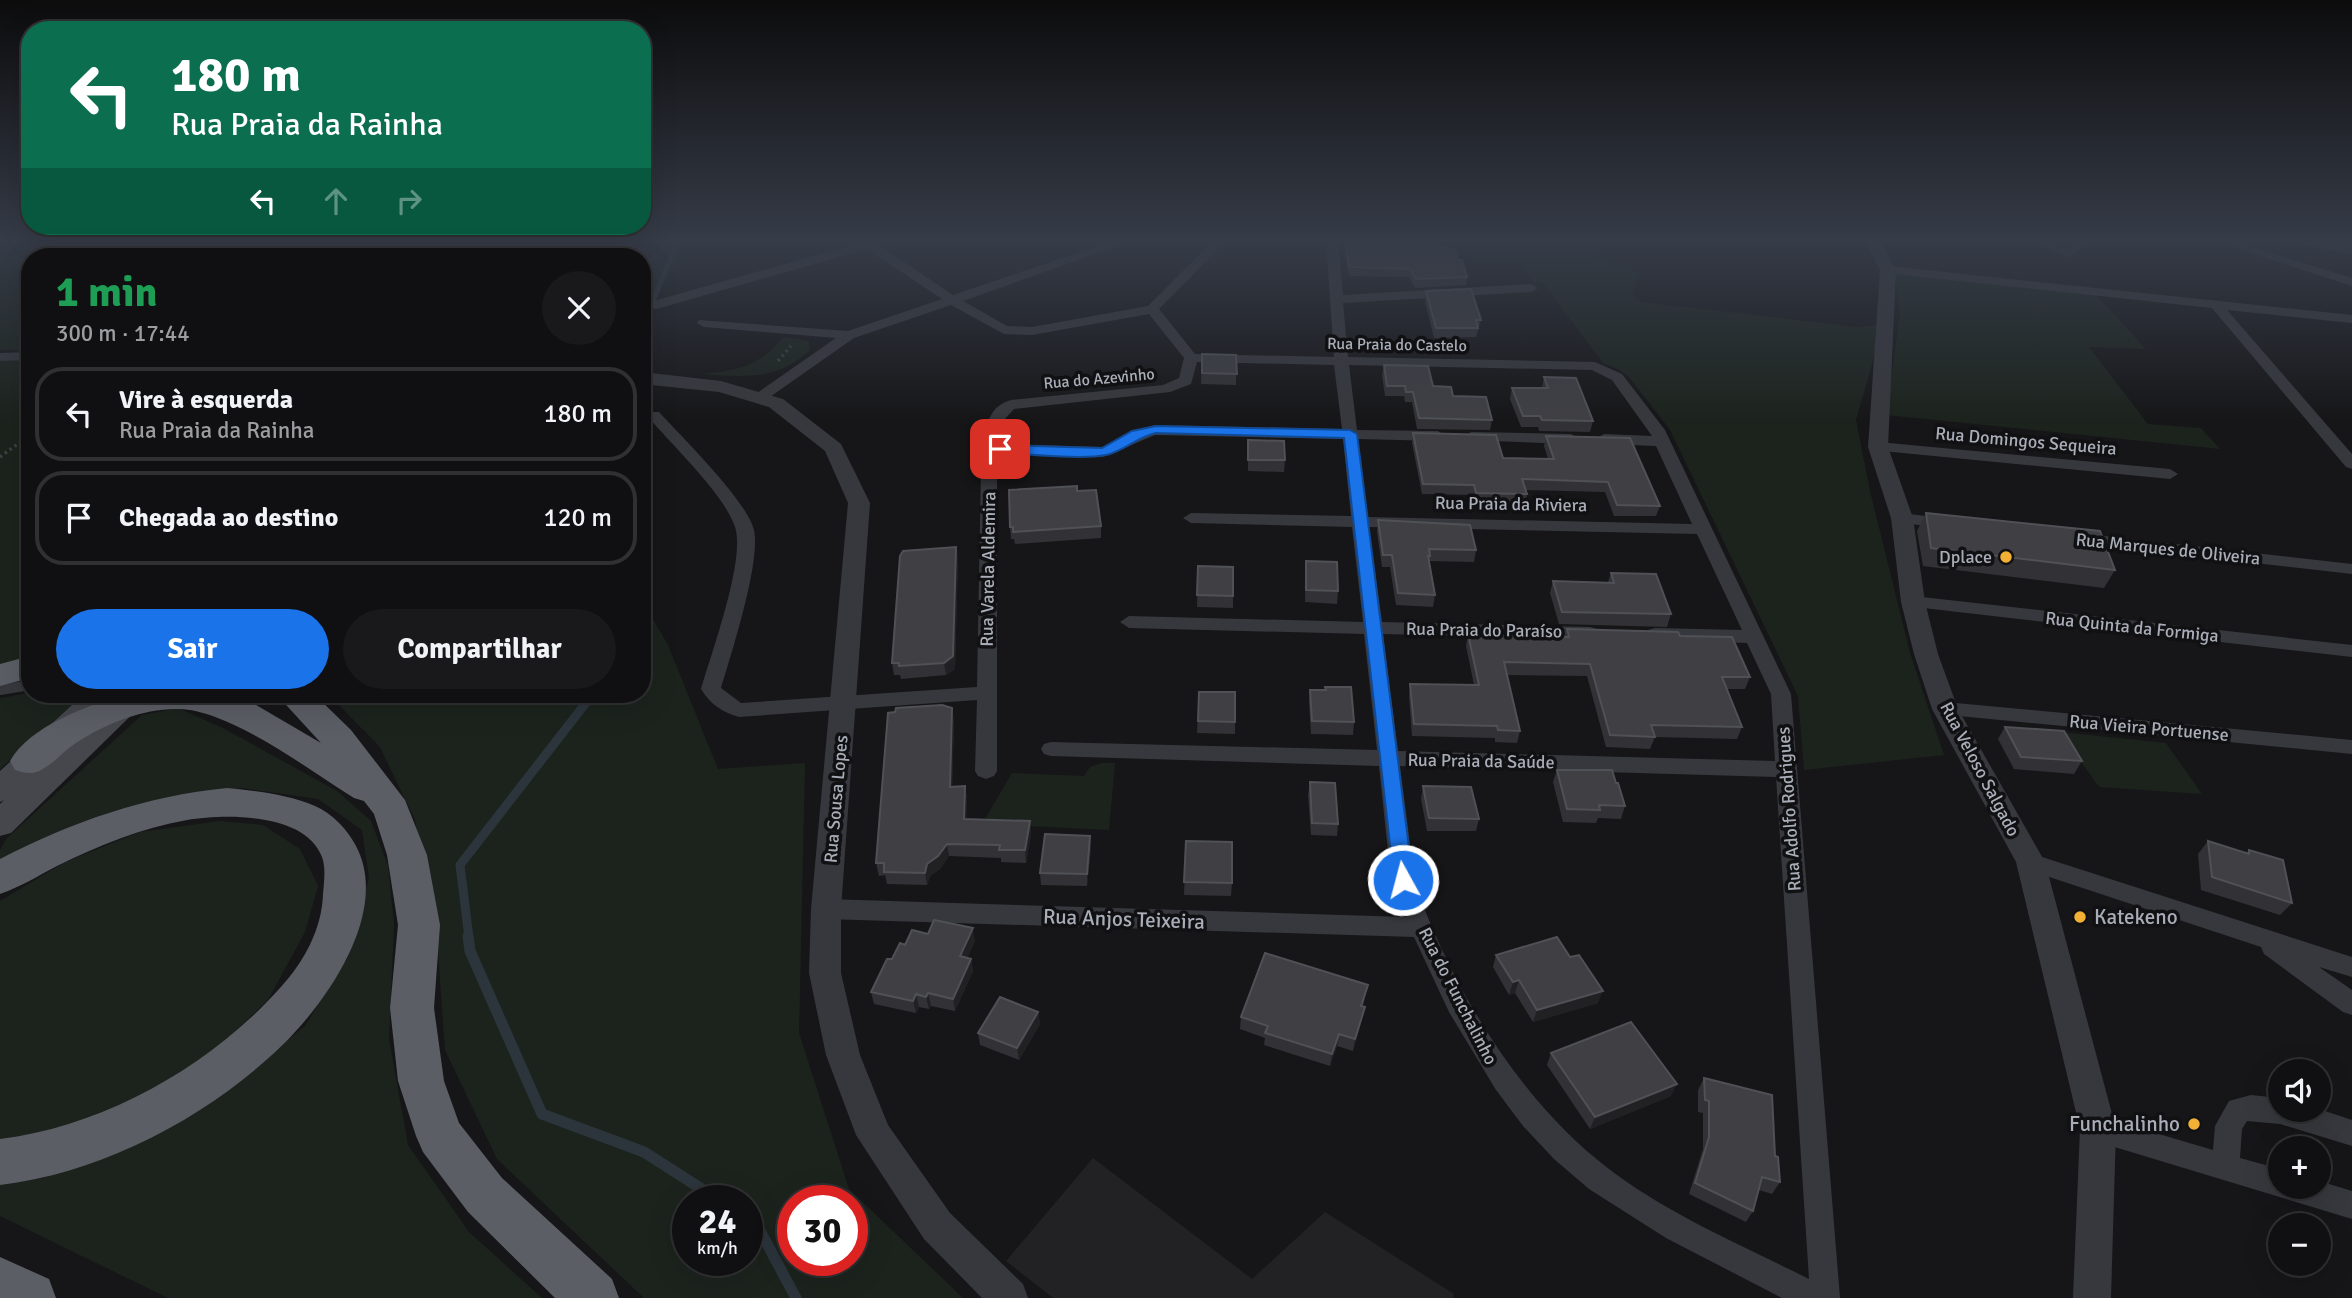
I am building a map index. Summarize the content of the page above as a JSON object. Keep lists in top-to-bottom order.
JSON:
{
  "streets": {
    "street": [
      "Rua Praia do Castelo",
      "Rua do Azevinho",
      "Rua Domingos Sequeira",
      "Rua Praia da Riviera",
      "Rua Marques de Oliveira",
      "Rua Varela Aldemira",
      "Rua Quinta da Formiga",
      "Rua Praia do Paraíso",
      "Rua Vieira Portuense",
      "Rua Praia da Saúde",
      "Rua Veloso Salgado",
      "Rua Sousa Lopes",
      "Rua Adolfo Rodrigues",
      "Rua Anjos Teixeira",
      "Rua do Funchalinho"
    ]
  },
  "crossings": [
    ["Rua Praia do Castelo", "Rua do Azevinho"],
    ["Rua Praia do Castelo", "Rua Adolfo Rodrigues"],
    ["Rua Praia do Castelo", "Rua do Funchalinho"],
    ["Rua do Azevinho", "Rua Varela Aldemira"],
    ["Rua Domingos Sequeira", "Rua Veloso Salgado"],
    ["Rua Praia da Riviera", "Rua Adolfo Rodrigues"],
    ["Rua Praia da Riviera", "Rua do Funchalinho"],
    ["Rua Quinta da Formiga", "Rua Veloso Salgado"],
    ["Rua Praia do Paraíso", "Rua do Funchalinho"],
    ["Rua Vieira Portuense", "Rua Veloso Salgado"],
    ["Rua Praia da Saúde", "Rua Adolfo Rodrigues"],
    ["Rua Praia da Saúde", "Rua do Funchalinho"],
    ["Rua Sousa Lopes", "Rua Anjos Teixeira"],
    ["Rua Anjos Teixeira", "Rua do Funchalinho"]
  ],
  "places": ["Dplace", "Katekeno", "Funchalinho"],
  "page": {
    "turn": ["180 m", "Rua Praia da Rainha"],
    "heading": ["1 min", "300 m · 17:44"],
    "list": [
      {
        "name": "Vire à esquerda",
        "note": "Rua Praia da Rainha",
        "value": "180 m"
      },
      {
        "name": "Chegada ao destino",
        "value": "120 m"
      }
    ],
    "buttons": ["Sair", "Compartilhar"],
    "map_buttons": ["+", "−"],
    "speed": "24 km/h",
    "limit": "30"
  }
}
